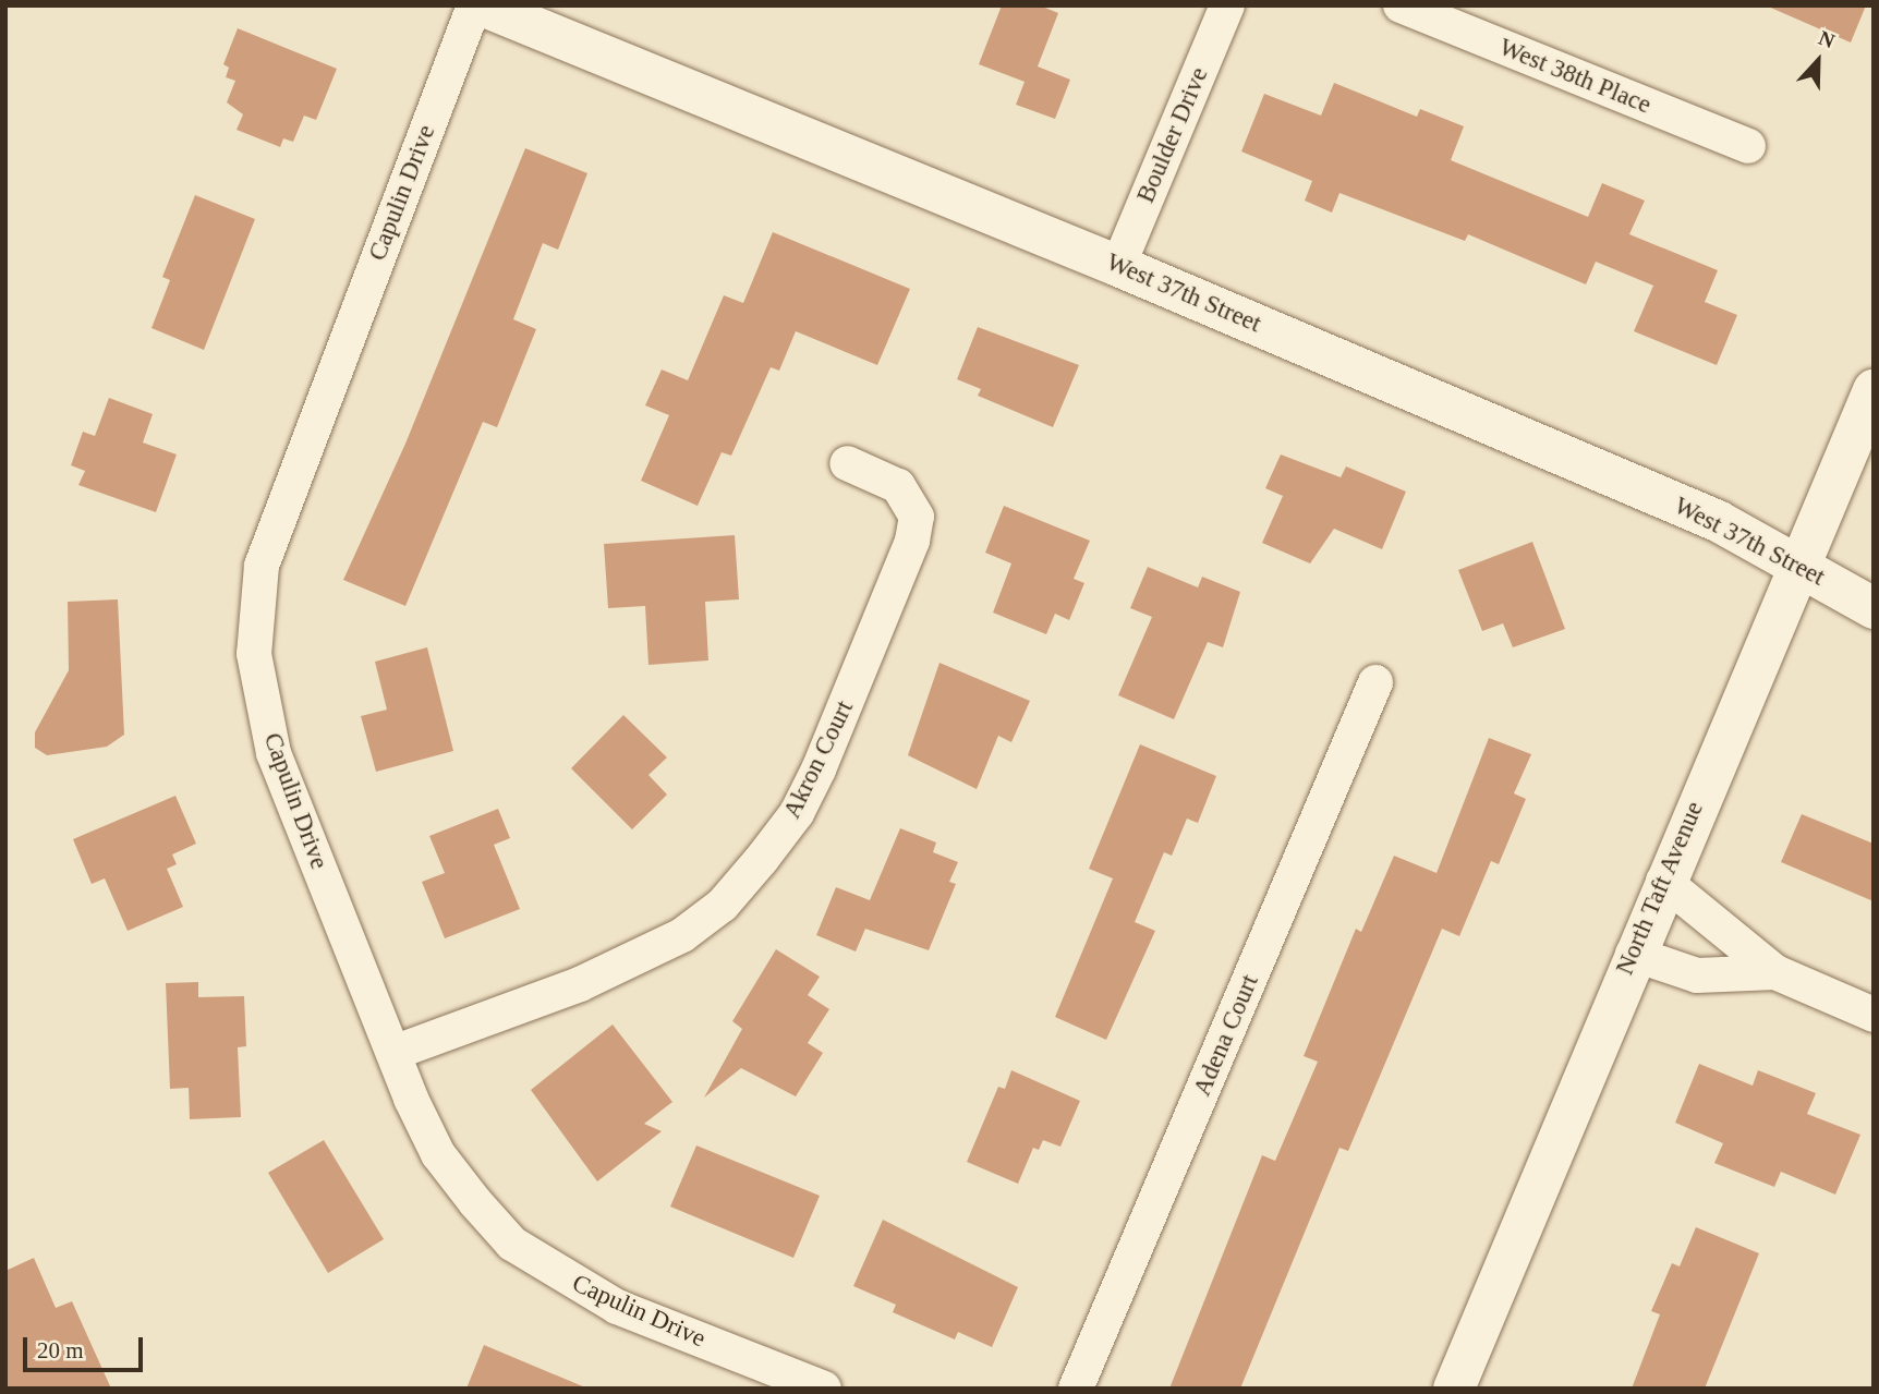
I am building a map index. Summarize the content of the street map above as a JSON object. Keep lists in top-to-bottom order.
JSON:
{
  "streets": {
    "street": [
      "West 38th Place",
      "Boulder Drive",
      "Capulin Drive",
      "West 37th Street",
      "Akron Court",
      "North Taft Avenue",
      "Adena Court"
    ]
  },
  "crossings": [
    ["Boulder Drive", "West 37th Street"],
    ["Capulin Drive", "Akron Court"],
    ["West 37th Street", "North Taft Avenue"]
  ],
  "scale_bar": "20 m",
  "north": "top"
}
